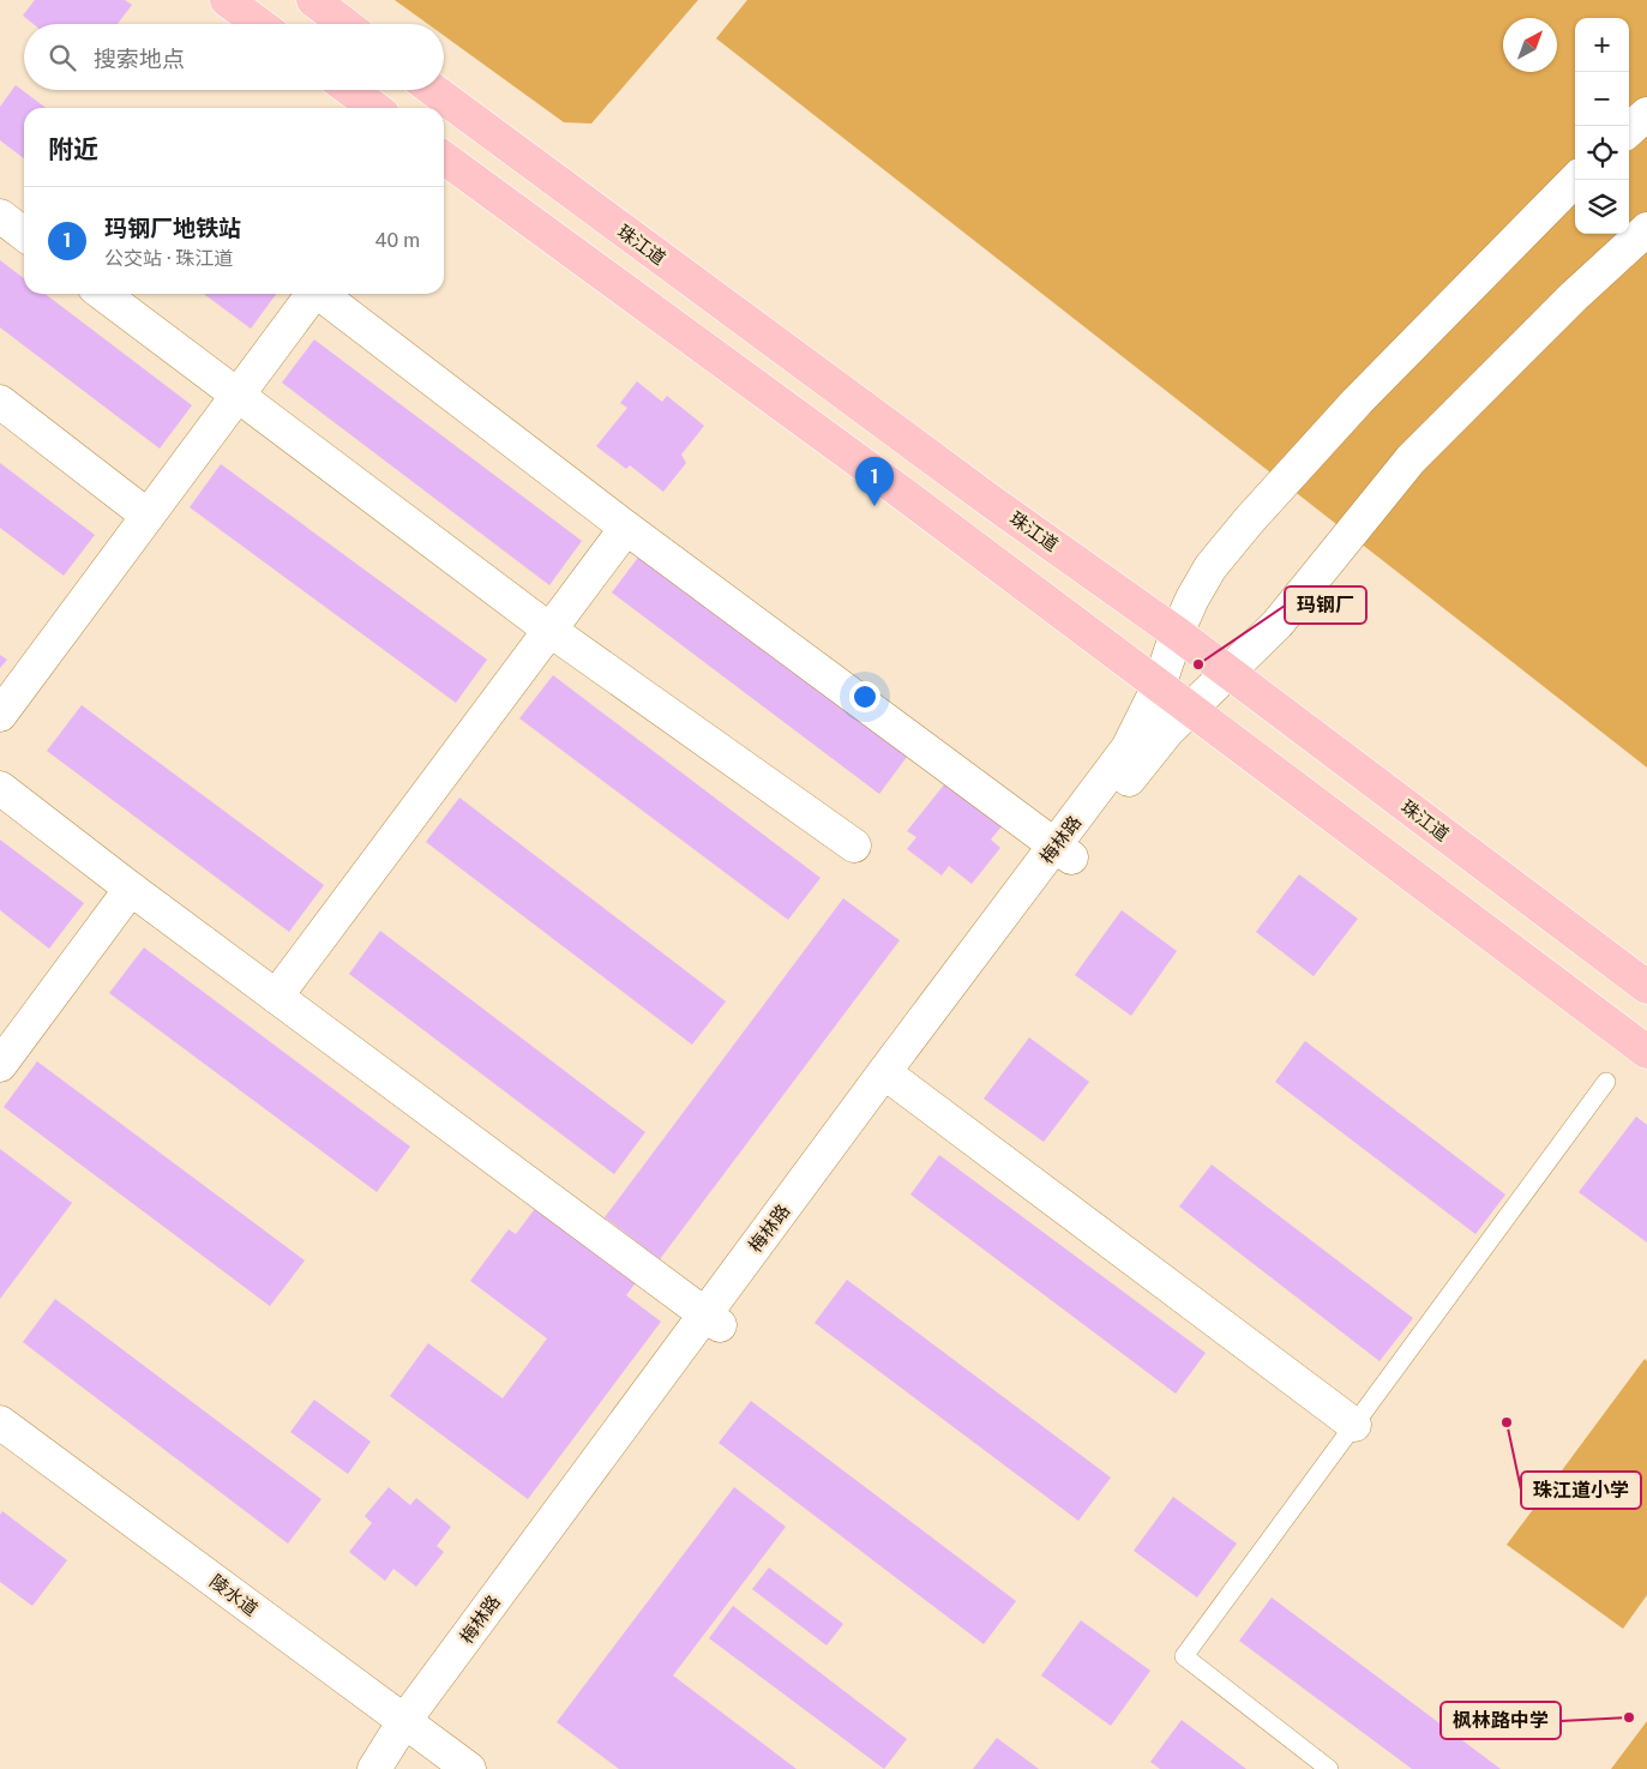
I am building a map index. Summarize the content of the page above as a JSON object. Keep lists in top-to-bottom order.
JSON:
{
  "streets": {
    "main road": ["珠江道"],
    "street": ["梅林路", "陵水道"]
  },
  "crossings": [
    ["珠江道", "梅林路"],
    ["梅林路", "陵水道"]
  ],
  "places": ["玛钢厂", "珠江道小学", "枫林路中学"],
  "north": "top right",
  "page": {
    "map_buttons": ["+", "−"],
    "search": "搜索地点",
    "heading": "附近",
    "list": [
      {
        "mark": "1",
        "name": "玛钢厂地铁站",
        "note": "公交站 · 珠江道",
        "value": "40 m"
      }
    ],
    "pins": "1"
  }
}
